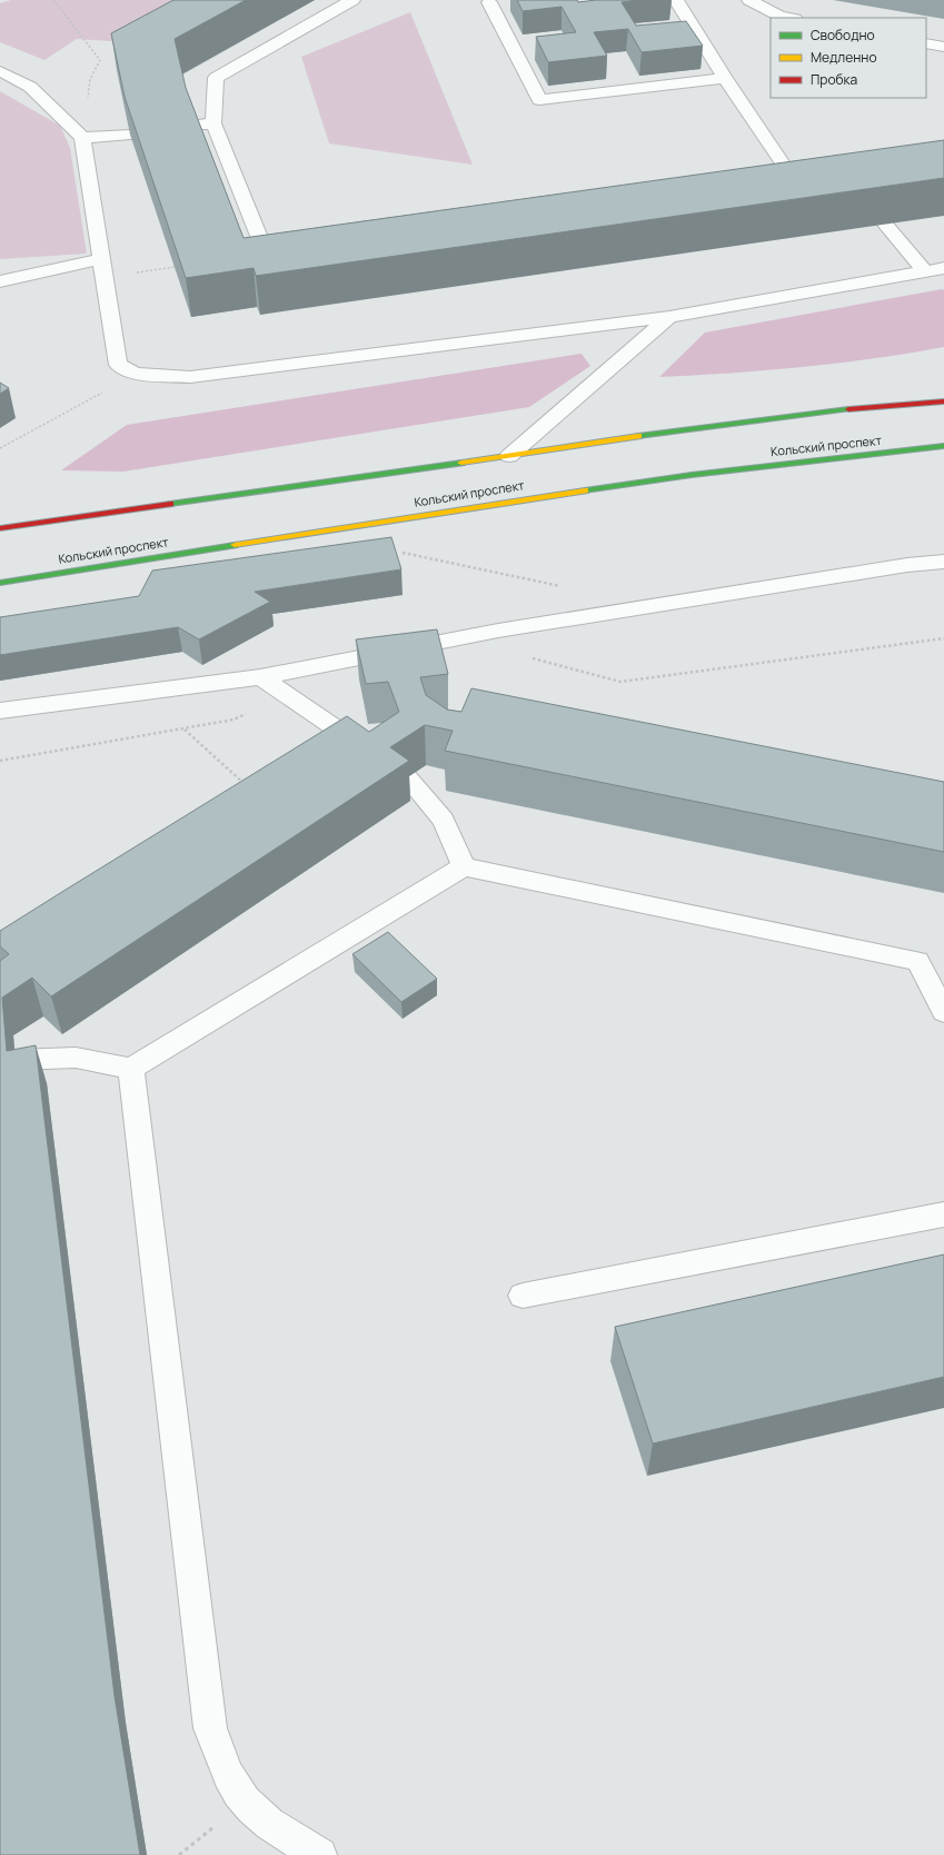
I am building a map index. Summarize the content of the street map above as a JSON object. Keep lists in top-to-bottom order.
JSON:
{
  "streets": {
    "main road": ["Кольский проспект"]
  },
  "legend": ["Свободно", "Медленно", "Пробка"]
}
